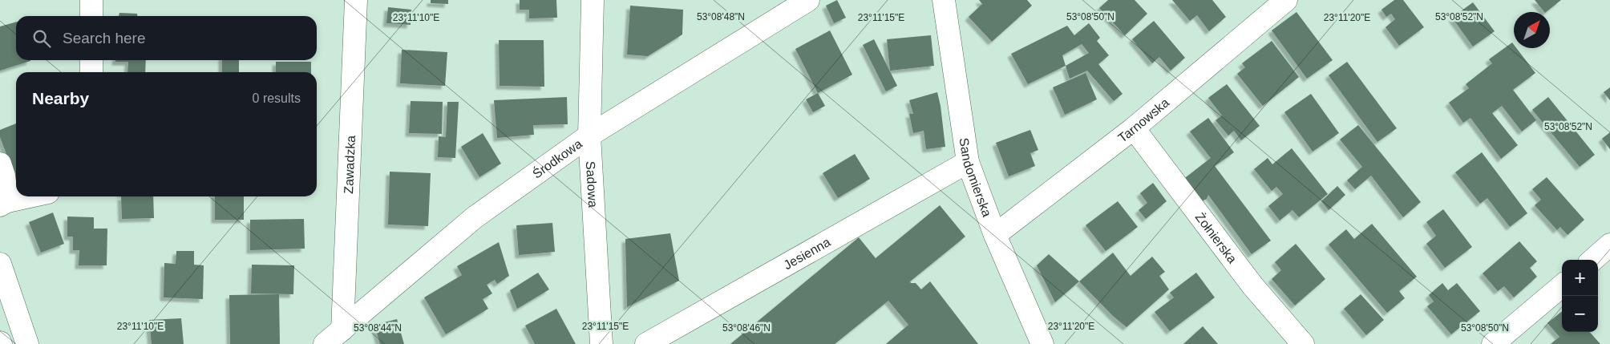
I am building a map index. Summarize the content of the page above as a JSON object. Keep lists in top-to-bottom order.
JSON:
{
  "streets": {
    "main road": [
      "Tarnowska",
      "Środkowa",
      "Zawadzka",
      "Sandomierska",
      "Sadowa",
      "Żołnierska",
      "Jesienna"
    ]
  },
  "crossings": [
    ["Tarnowska", "Sandomierska"],
    ["Tarnowska", "Żołnierska"],
    ["Środkowa", "Zawadzka"],
    ["Środkowa", "Sadowa"],
    ["Sandomierska", "Jesienna"]
  ],
  "north": "top right",
  "page": {
    "search": "Search here",
    "heading": ["Nearby", "0 results"],
    "map_buttons": ["+", "−"]
  },
  "coordinates": [
    "53°08'48\"N",
    "53°08'50\"N",
    "53°08'52\"N",
    "23°11'10\"E",
    "23°11'15\"E",
    "23°11'20\"E",
    "53°08'44\"N",
    "53°08'46\"N"
  ]
}
